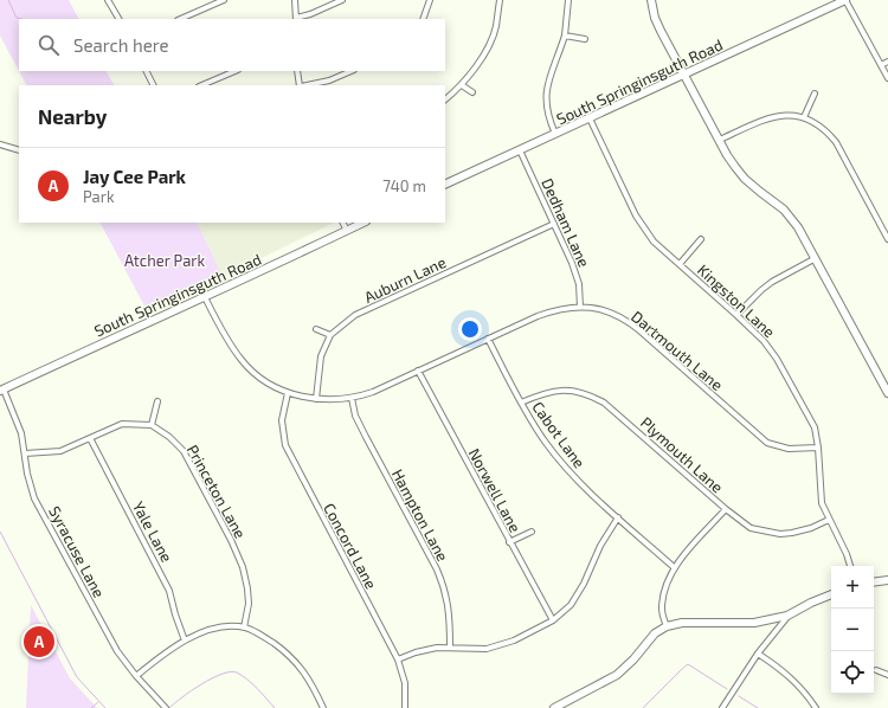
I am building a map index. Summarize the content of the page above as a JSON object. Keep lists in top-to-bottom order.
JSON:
{
  "streets": {
    "street": [
      "South Springinsguth Road",
      "Dedham Lane",
      "Auburn Lane",
      "Kingston Lane",
      "Dartmouth Lane",
      "Cabot Lane",
      "Plymouth Lane",
      "Norwell Lane",
      "Princeton Lane",
      "Hampton Lane",
      "Yale Lane",
      "Concord Lane",
      "Syracuse Lane"
    ]
  },
  "crossings": [
    ["South Springinsguth Road", "Dedham Lane"],
    ["South Springinsguth Road", "Kingston Lane"],
    ["South Springinsguth Road", "Dartmouth Lane"],
    ["South Springinsguth Road", "Syracuse Lane"],
    ["Dedham Lane", "Auburn Lane"],
    ["Dedham Lane", "Dartmouth Lane"],
    ["Auburn Lane", "Dartmouth Lane"],
    ["Kingston Lane", "Dartmouth Lane"],
    ["Kingston Lane", "Plymouth Lane"],
    ["Dartmouth Lane", "Cabot Lane"],
    ["Dartmouth Lane", "Norwell Lane"],
    ["Dartmouth Lane", "Hampton Lane"],
    ["Dartmouth Lane", "Concord Lane"],
    ["Cabot Lane", "Plymouth Lane"]
  ],
  "parks": ["Atcher Park"],
  "page": {
    "search": "Search here",
    "heading": "Nearby",
    "list": [
      {
        "mark": "A",
        "name": "Jay Cee Park",
        "note": "Park",
        "value": "740 m"
      }
    ],
    "map_buttons": ["+", "−"],
    "pins": "A"
  }
}
